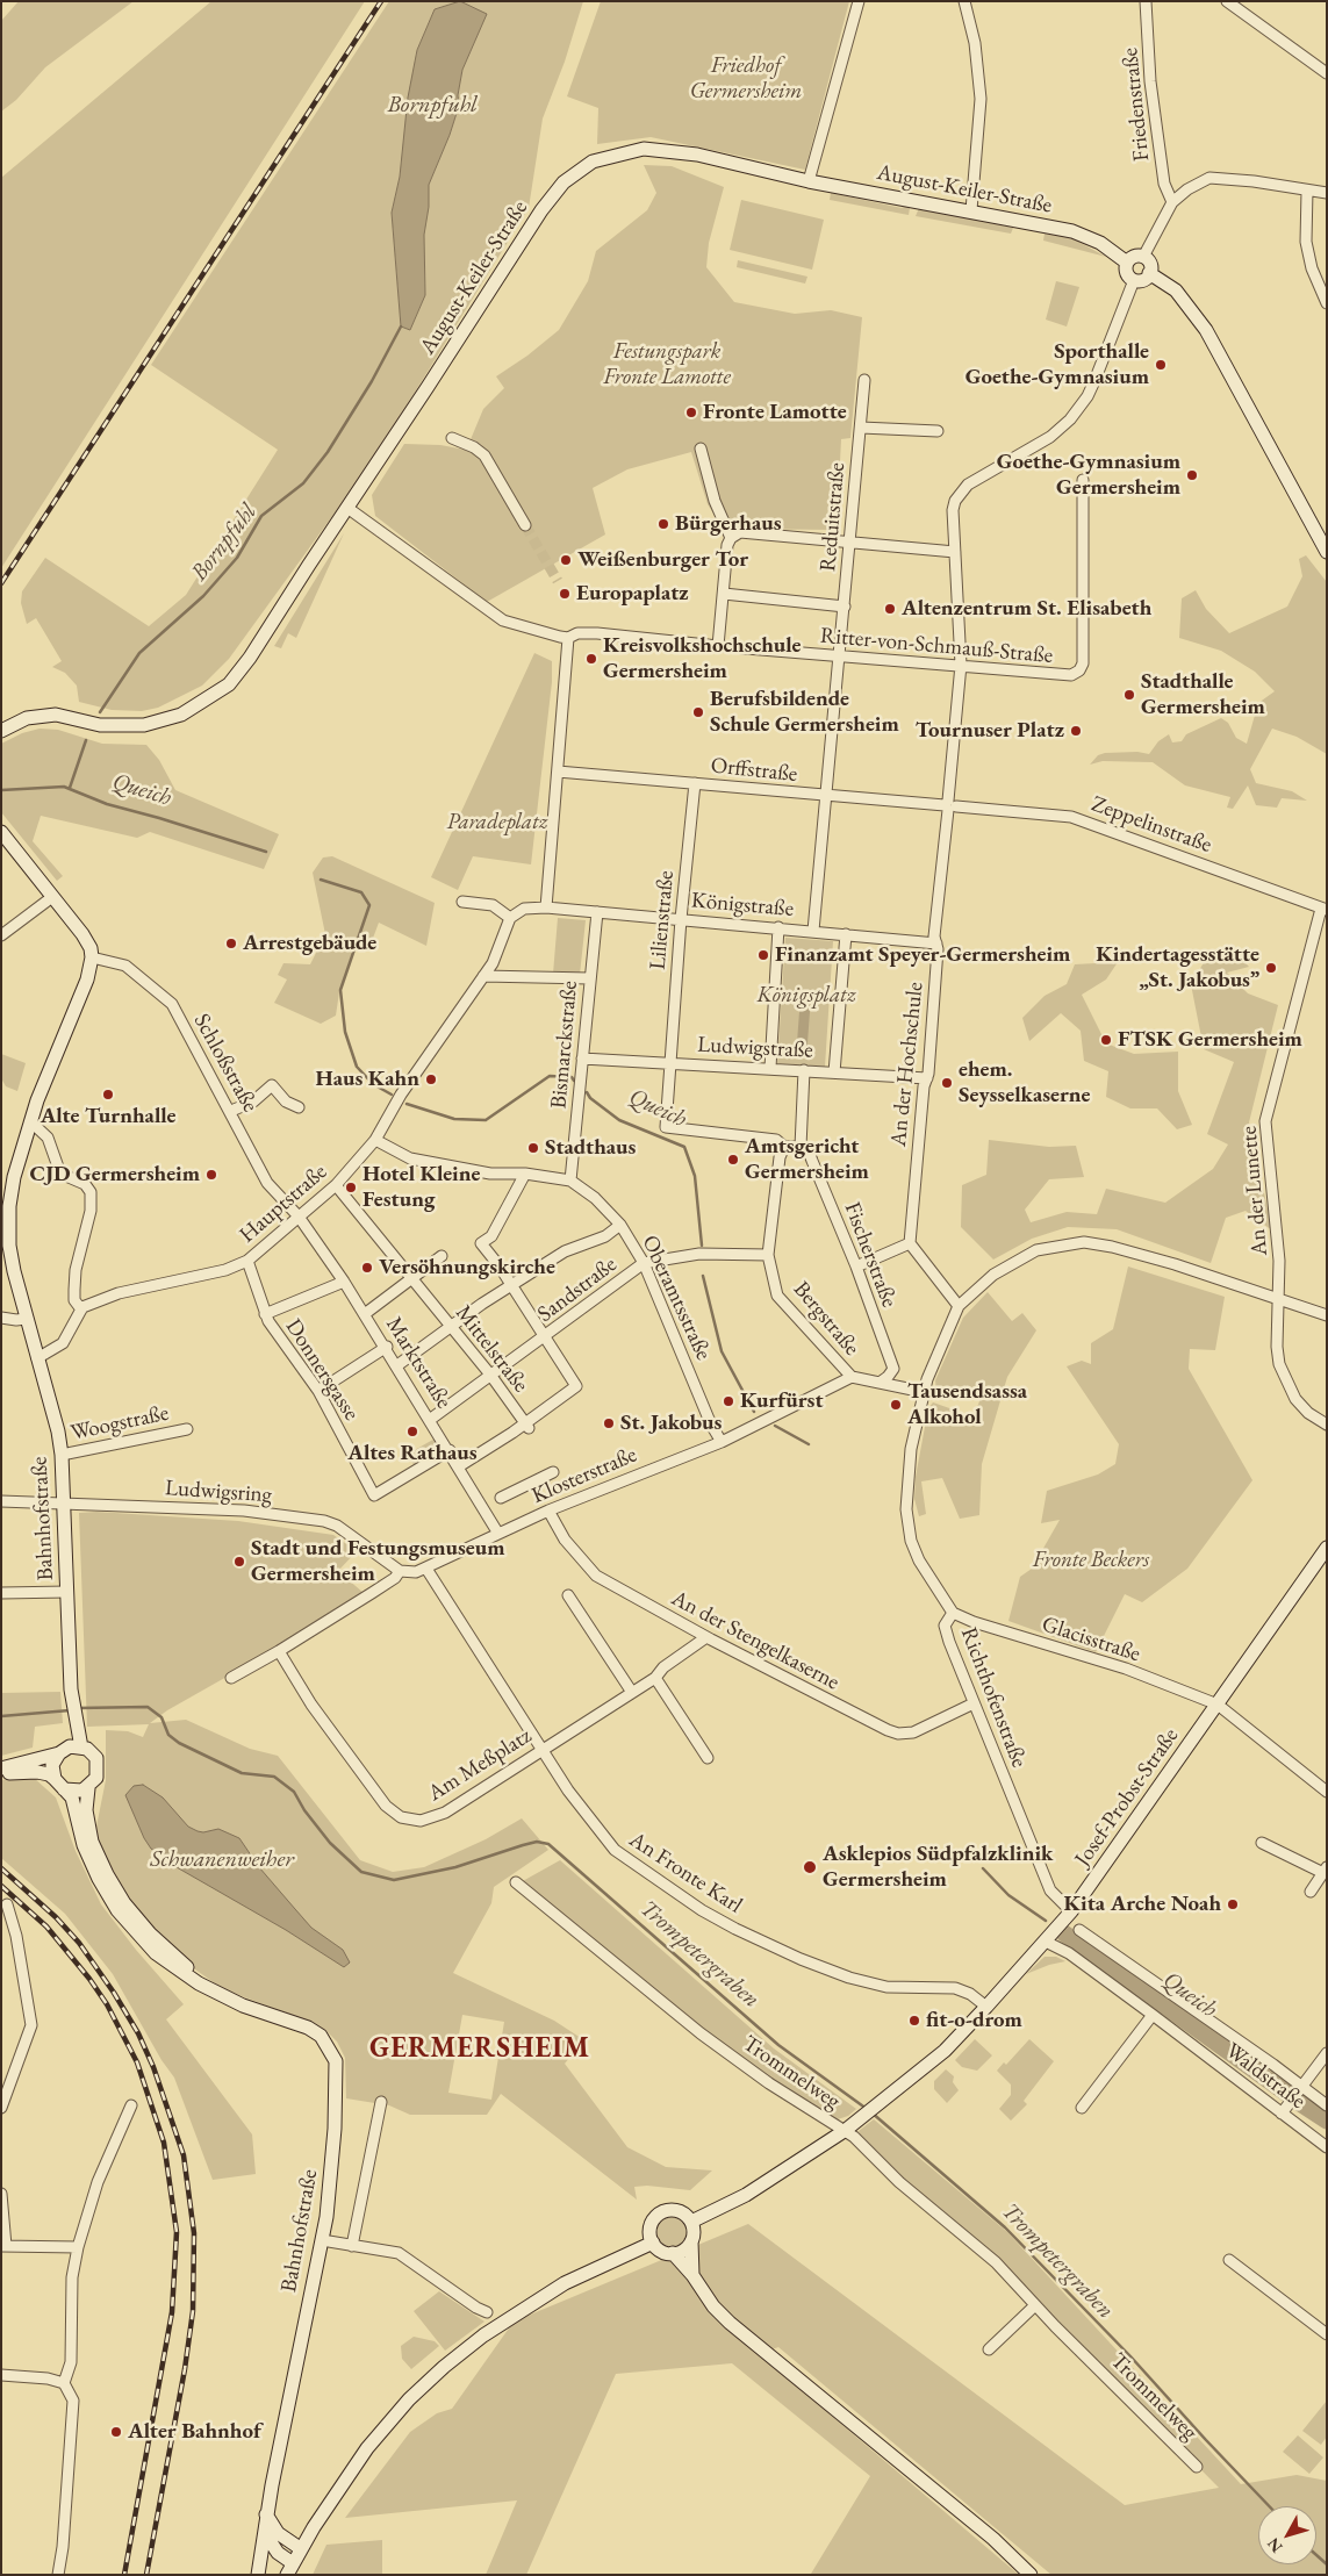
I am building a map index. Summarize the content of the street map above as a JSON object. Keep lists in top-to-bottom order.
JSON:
{
  "streets": {
    "street": [
      "Friedenstraße",
      "August-Keiler-Straße",
      "Reduitstraße",
      "Ritter-von-Schmauß-Straße",
      "Orffstraße",
      "Zeppelinstraße",
      "Königstraße",
      "Lilienstraße",
      "Bismarckstraße",
      "Ludwigstraße",
      "Schloßstraße",
      "An der Hochschule",
      "An der Lunette",
      "Hauptstraße",
      "Fischerstraße",
      "Sandstraße",
      "Oberamtsstraße",
      "Bergstraße",
      "Mittelstraße",
      "Marktstraße",
      "Donnersgasse",
      "Woogstraße",
      "Klosterstraße",
      "Ludwigsring",
      "Bahnhofstraße",
      "Glacisstraße",
      "An der Stengelkaserne",
      "Richthofenstraße",
      "Am Meßplatz",
      "Josef-Probst-Straße",
      "An Fronte Karl",
      "Trommelweg",
      "Waldstraße"
    ]
  },
  "crossings": [
    ["August-Keiler-Straße", "Ritter-von-Schmauß-Straße"],
    ["August-Keiler-Straße", "An der Hochschule"],
    ["Reduitstraße", "Ritter-von-Schmauß-Straße"],
    ["Reduitstraße", "Orffstraße"],
    ["Reduitstraße", "Königstraße"],
    ["Ritter-von-Schmauß-Straße", "An der Hochschule"],
    ["Orffstraße", "Zeppelinstraße"],
    ["Orffstraße", "Lilienstraße"],
    ["Orffstraße", "An der Hochschule"],
    ["Zeppelinstraße", "An der Hochschule"],
    ["Zeppelinstraße", "An der Lunette"],
    ["Königstraße", "Lilienstraße"],
    ["Königstraße", "Bismarckstraße"],
    ["Königstraße", "An der Hochschule"],
    ["Königstraße", "Hauptstraße"],
    ["Lilienstraße", "Ludwigstraße"],
    ["Lilienstraße", "Bergstraße"],
    ["Bismarckstraße", "Ludwigstraße"],
    ["Bismarckstraße", "Oberamtsstraße"],
    ["Ludwigstraße", "An der Hochschule"],
    ["Schloßstraße", "Hauptstraße"],
    ["Schloßstraße", "Marktstraße"],
    ["Schloßstraße", "Bahnhofstraße"],
    ["Hauptstraße", "Oberamtsstraße"],
    ["Hauptstraße", "Mittelstraße"],
    ["Hauptstraße", "Marktstraße"],
    ["Hauptstraße", "Donnersgasse"],
    ["Sandstraße", "Oberamtsstraße"],
    ["Sandstraße", "Bergstraße"],
    ["Sandstraße", "Mittelstraße"],
    ["Sandstraße", "Marktstraße"],
    ["Oberamtsstraße", "Klosterstraße"],
    ["Bergstraße", "Klosterstraße"],
    ["Marktstraße", "Donnersgasse"],
    ["Marktstraße", "Klosterstraße"],
    ["Woogstraße", "Bahnhofstraße"],
    ["Klosterstraße", "Ludwigsring"],
    ["Klosterstraße", "An der Stengelkaserne"],
    ["Klosterstraße", "An Fronte Karl"],
    ["Ludwigsring", "Bahnhofstraße"],
    ["Glacisstraße", "Richthofenstraße"],
    ["Glacisstraße", "Josef-Probst-Straße"],
    ["An der Stengelkaserne", "Richthofenstraße"],
    ["An der Stengelkaserne", "Am Meßplatz"],
    ["Richthofenstraße", "Josef-Probst-Straße"],
    ["Am Meßplatz", "An Fronte Karl"],
    ["Josef-Probst-Straße", "An Fronte Karl"],
    ["Josef-Probst-Straße", "Trommelweg"],
    ["Josef-Probst-Straße", "Waldstraße"]
  ],
  "districts": ["GERMERSHEIM"],
  "water": [
    "Bornpfuhl",
    "Queich",
    "Schwanenweiher",
    "Trompetergraben"
  ],
  "parks": [
    "Friedhof Germersheim",
    "Festungspark Fronte Lamotte",
    "Paradeplatz",
    "Königsplatz",
    "Fronte Beckers"
  ],
  "places": [
    "Sporthalle Goethe-Gymnasium",
    "Fronte Lamotte",
    "Goethe-Gymnasium Germersheim",
    "Bürgerhaus",
    "Weißenburger Tor",
    "Europaplatz",
    "Altenzentrum St. Elisabeth",
    "Kreisvolkshochschule Germersheim",
    "Stadthalle Germersheim",
    "Berufsbildende Schule Germersheim",
    "Tournuser Platz",
    "Arrestgebäude",
    "Finanzamt Speyer-Germersheim",
    "Kindertagesstätte „St. Jakobus”",
    "FTSK Germersheim",
    "Haus Kahn",
    "ehem. Seysselkaserne",
    "Alte Turnhalle",
    "Stadthaus",
    "Amtsgericht Germersheim",
    "CJD Germersheim",
    "Hotel Kleine Festung",
    "Versöhnungskirche",
    "Kurfürst",
    "Tausendsassa Alkohol",
    "St. Jakobus",
    "Altes Rathaus",
    "Stadt und Festungsmuseum Germersheim",
    "Asklepios Südpfalzklinik Germersheim",
    "Kita Arche Noah",
    "fit-o-drom",
    "Alter Bahnhof"
  ],
  "north": "bottom left"
}
